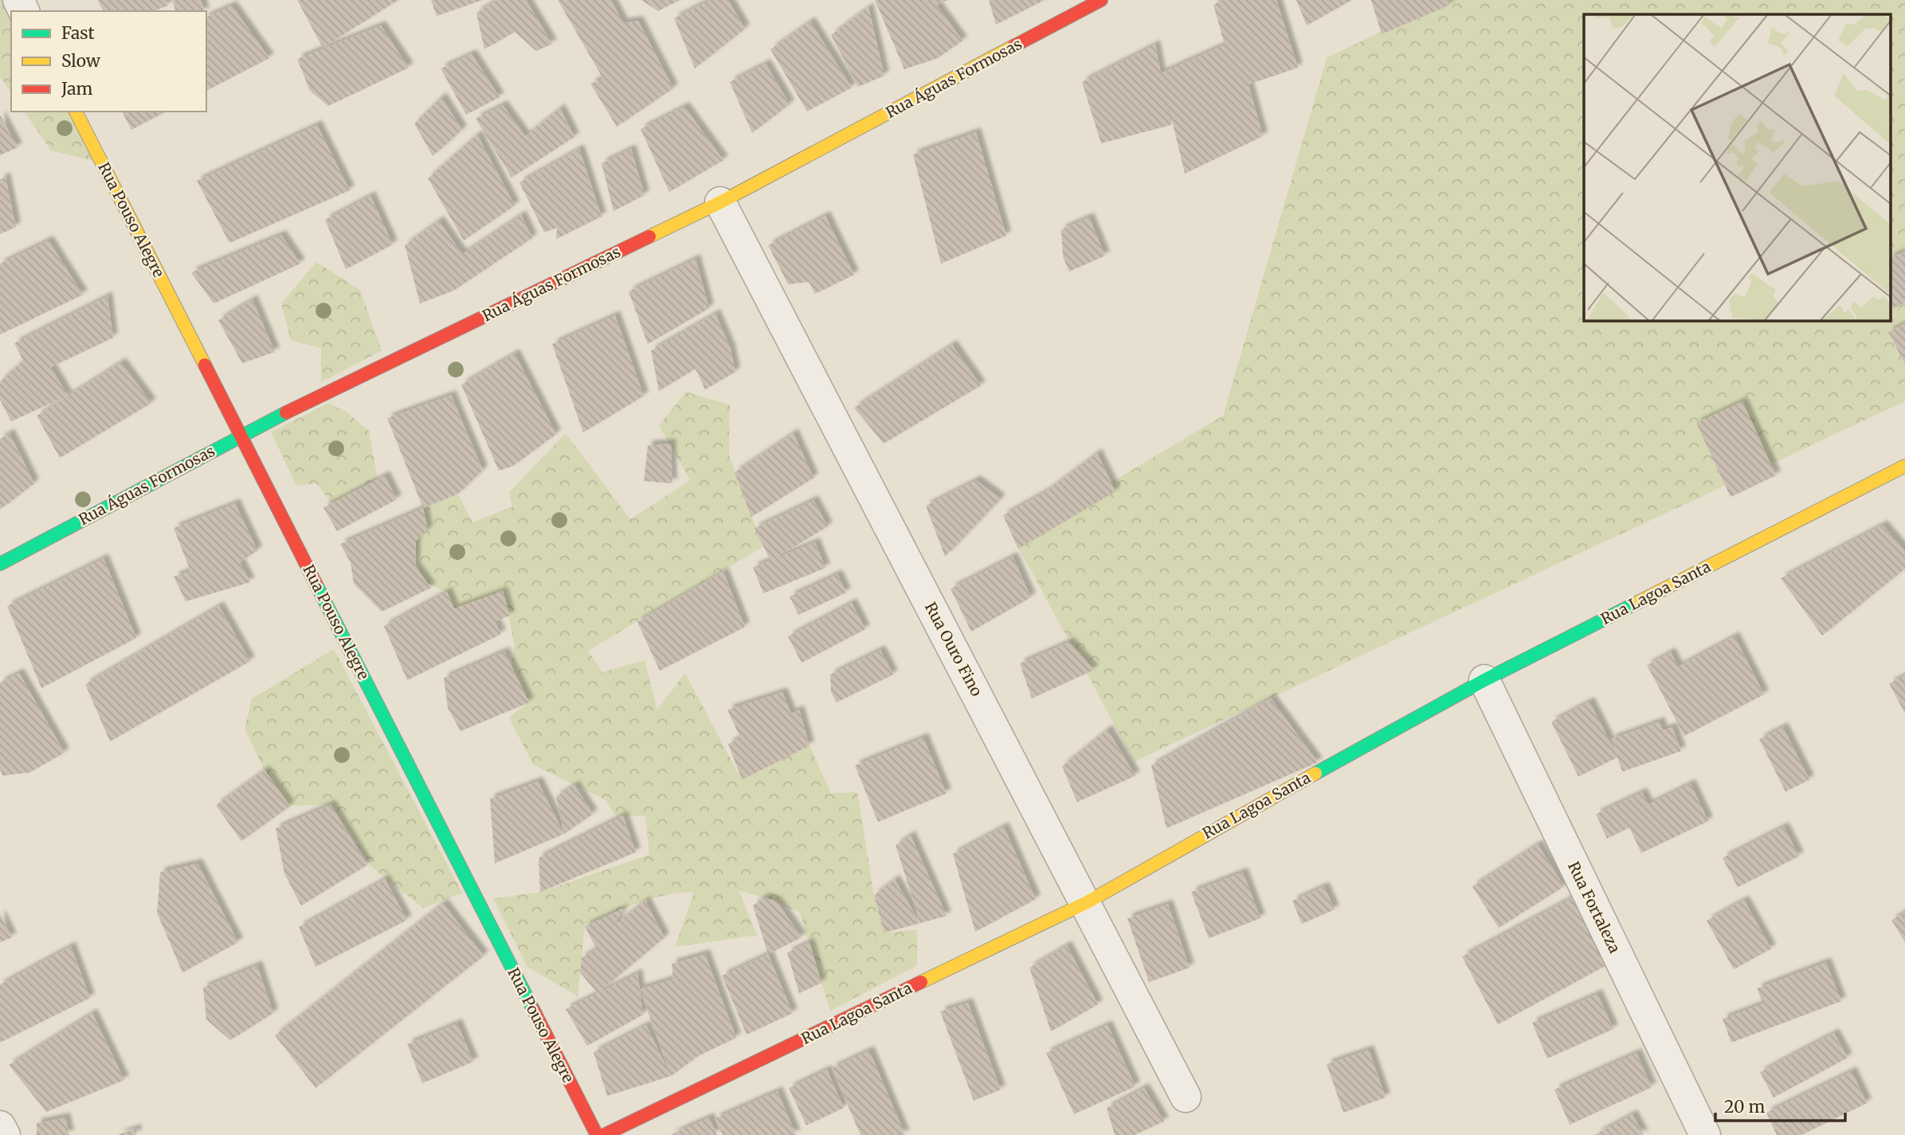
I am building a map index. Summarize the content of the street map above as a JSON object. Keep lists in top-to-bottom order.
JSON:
{
  "streets": {
    "street": [
      "Rua Águas Formosas",
      "Rua Pouso Alegre",
      "Rua Lagoa Santa",
      "Rua Ouro Fino",
      "Rua Fortaleza"
    ]
  },
  "crossings": [
    ["Rua Águas Formosas", "Rua Pouso Alegre"],
    ["Rua Águas Formosas", "Rua Ouro Fino"],
    ["Rua Lagoa Santa", "Rua Ouro Fino"],
    ["Rua Lagoa Santa", "Rua Fortaleza"]
  ],
  "legend": ["Fast", "Slow", "Jam"],
  "scale_bar": "20 m"
}
